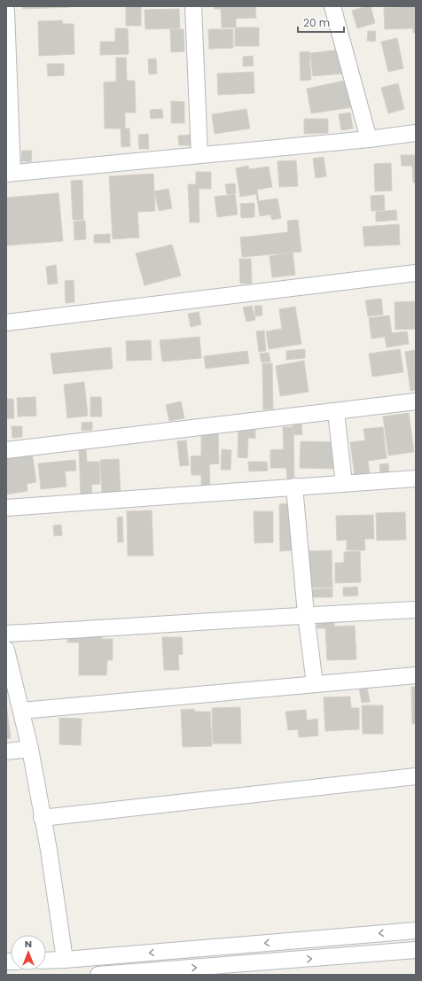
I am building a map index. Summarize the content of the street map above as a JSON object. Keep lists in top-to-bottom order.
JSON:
{
  "scale_bar": "20 m",
  "north": "top"
}
